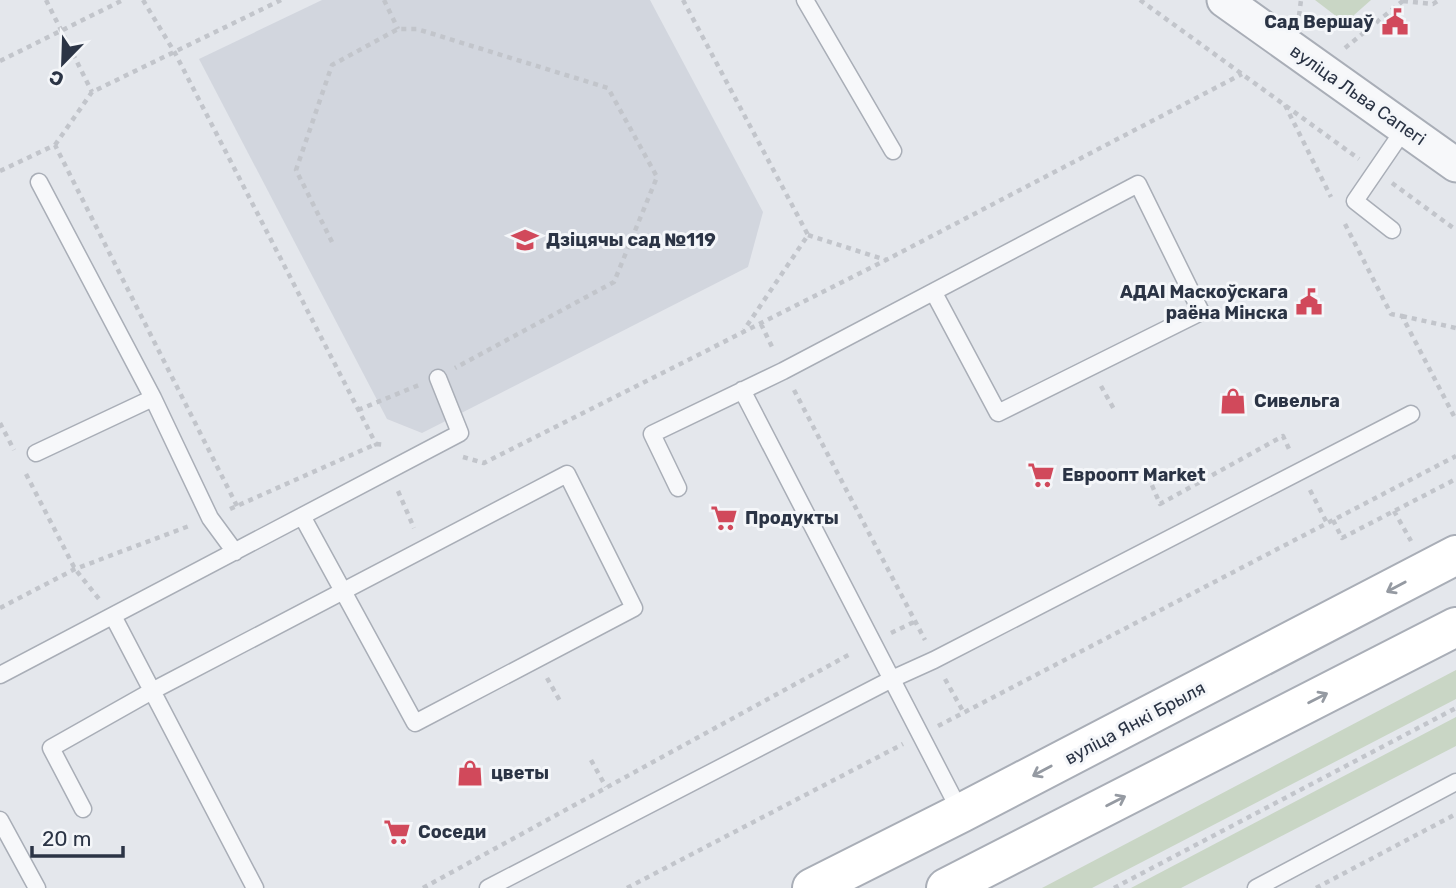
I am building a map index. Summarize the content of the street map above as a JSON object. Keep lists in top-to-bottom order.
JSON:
{
  "streets": {
    "main road": ["вуліца Янкі Брыля"],
    "street": ["вуліца Льва Сапегі"]
  },
  "places": {
    "public building": ["Сад Вершаў", "АДАІ Маскоўскага раёна Мінска"],
    "school or university": ["Дзіцячы сад №119"],
    "shop": ["Сивельга", "цветы"],
    "supermarket": ["Евроопт Market", "Продукты", "Соседи"]
  },
  "scale_bar": "20 m",
  "north": "bottom left"
}
